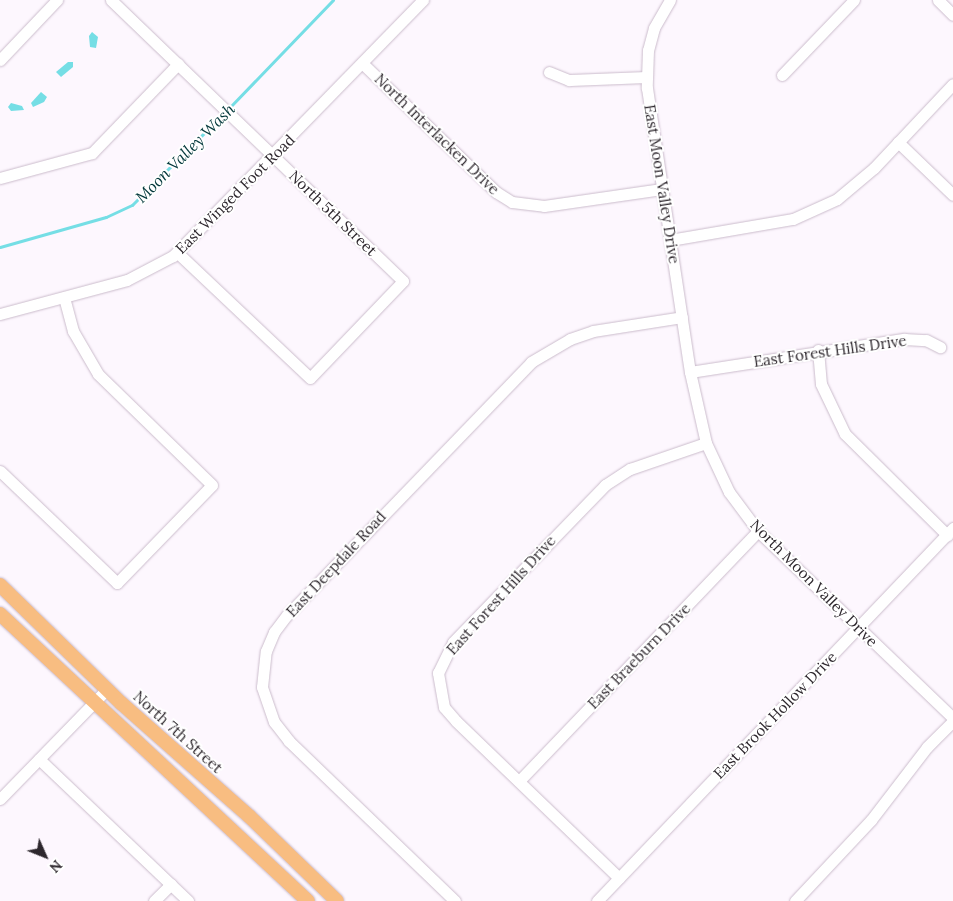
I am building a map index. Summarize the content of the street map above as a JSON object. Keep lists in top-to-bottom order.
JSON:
{
  "streets": {
    "main road": ["North 7th Street"],
    "street": [
      "North Interlacken Drive",
      "East Moon Valley Drive",
      "East Winged Foot Road",
      "North 5th Street",
      "East Forest Hills Drive",
      "East Deepdale Road",
      "North Moon Valley Drive",
      "East Braeburn Drive",
      "East Brook Hollow Drive"
    ]
  },
  "crossings": [
    ["North Interlacken Drive", "East Moon Valley Drive"],
    ["North Interlacken Drive", "East Winged Foot Road"],
    ["East Moon Valley Drive", "East Forest Hills Drive"],
    ["East Moon Valley Drive", "East Deepdale Road"],
    ["East Moon Valley Drive", "North Moon Valley Drive"],
    ["East Winged Foot Road", "North 5th Street"],
    ["East Forest Hills Drive", "North Moon Valley Drive"],
    ["East Forest Hills Drive", "East Braeburn Drive"],
    ["East Forest Hills Drive", "East Brook Hollow Drive"],
    ["North Moon Valley Drive", "East Braeburn Drive"],
    ["North Moon Valley Drive", "East Brook Hollow Drive"]
  ],
  "water": ["Moon Valley Wash"],
  "north": "bottom right"
}
